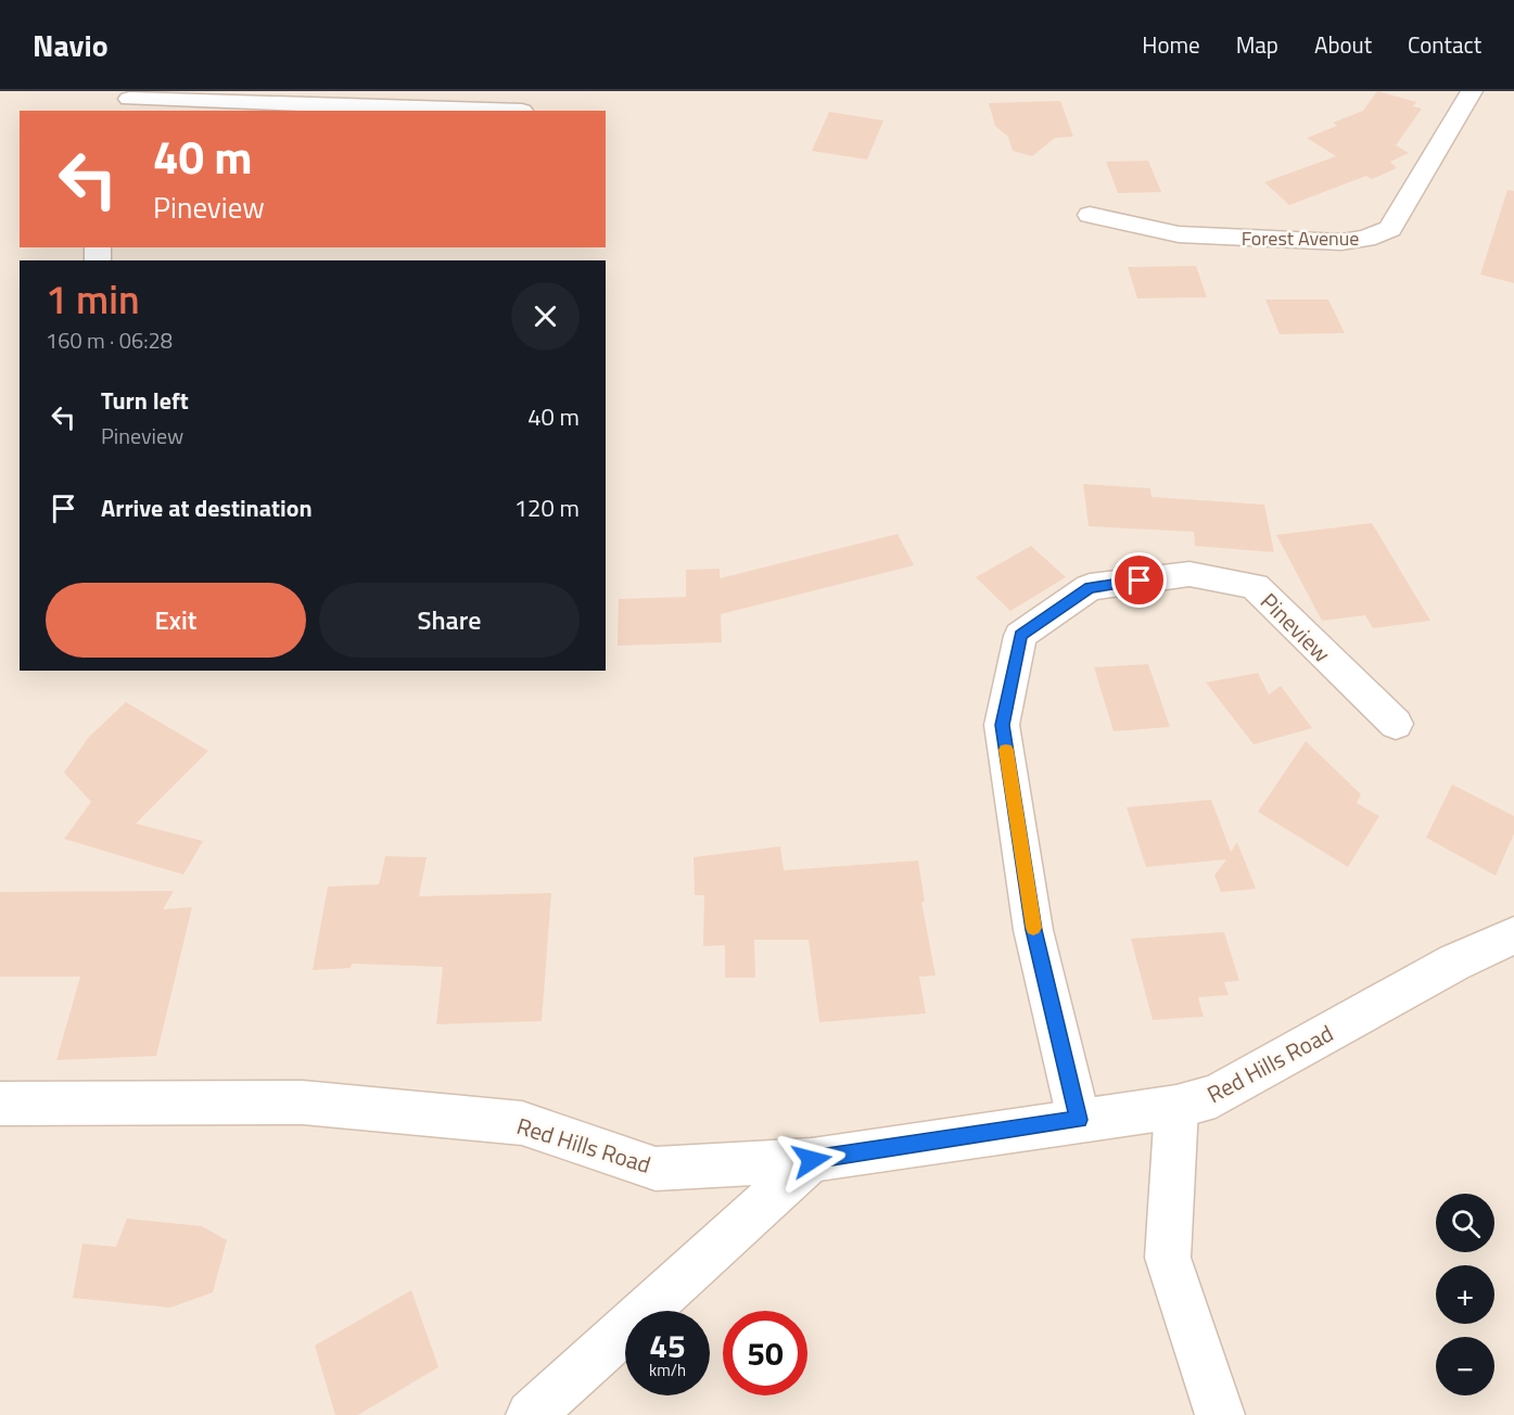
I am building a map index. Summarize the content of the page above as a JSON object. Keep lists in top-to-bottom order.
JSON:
{
  "streets": {
    "street": ["Forest Avenue", "Pineview", "Red Hills Road"]
  },
  "crossings": [
    ["Pineview", "Red Hills Road"]
  ],
  "page": {
    "header": "Navio",
    "nav": [
      "Home",
      "Map",
      "About",
      "Contact"
    ],
    "turn": ["40 m", "Pineview"],
    "heading": ["1 min", "160 m · 06:28"],
    "list": [
      {
        "name": "Turn left",
        "note": "Pineview",
        "value": "40 m"
      },
      {
        "name": "Arrive at destination",
        "value": "120 m"
      }
    ],
    "buttons": ["Exit", "Share"],
    "map_buttons": ["+", "−"],
    "speed": "45 km/h",
    "limit": "50"
  }
}
